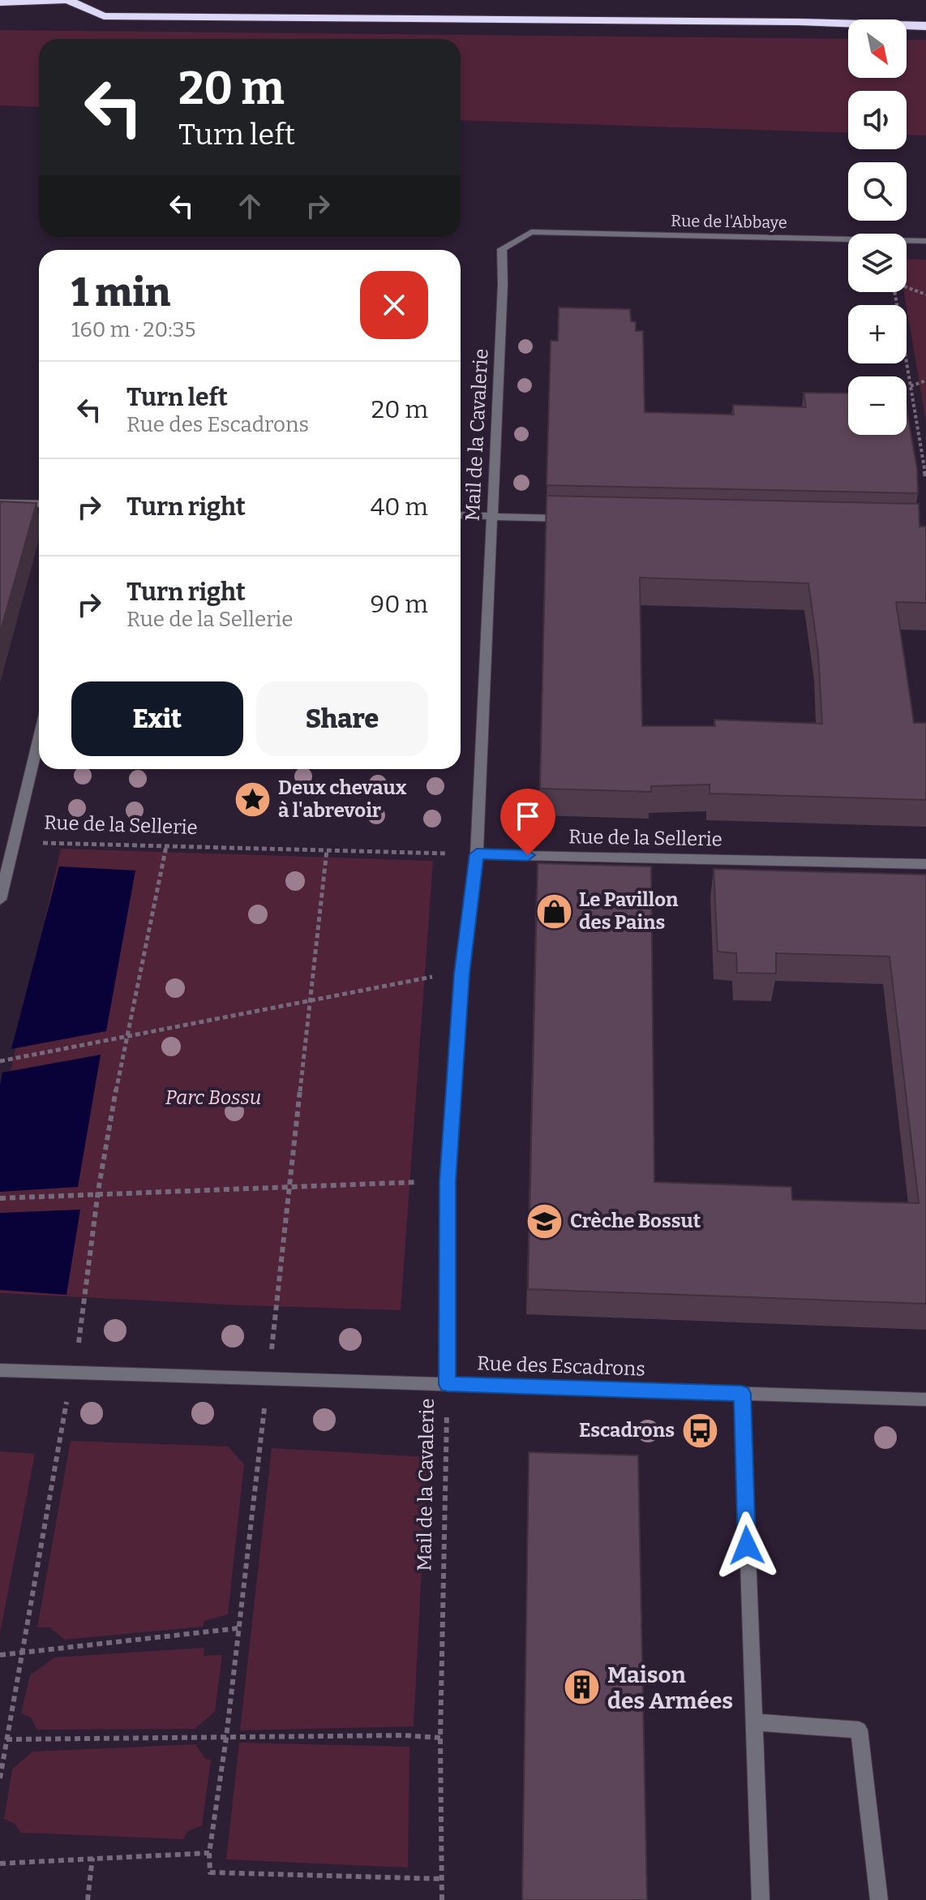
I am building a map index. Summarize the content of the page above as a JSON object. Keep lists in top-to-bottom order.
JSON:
{
  "streets": {
    "street": [
      "Rue de l'Abbaye",
      "Mail de la Cavalerie",
      "Rue de la Sellerie",
      "Rue des Escadrons"
    ]
  },
  "crossings": [
    ["Rue de l'Abbaye", "Mail de la Cavalerie"],
    ["Mail de la Cavalerie", "Rue de la Sellerie"],
    ["Mail de la Cavalerie", "Rue des Escadrons"]
  ],
  "parks": ["Parc Bossu"],
  "places": {
    "place": ["Deux chevaux à l'abrevoir"],
    "shop": ["Le Pavillon des Pains"],
    "school or university": ["Crèche Bossut"],
    "bus stop": ["Escadrons"],
    "building": ["Maison des Armées"]
  },
  "north": "bottom right",
  "page": {
    "map_buttons": ["+", "−"],
    "turn": ["20 m", "Turn left"],
    "heading": ["1 min", "160 m · 20:35"],
    "list": [
      {
        "name": "Turn left",
        "note": "Rue des Escadrons",
        "value": "20 m"
      },
      {
        "name": "Turn right",
        "value": "40 m"
      },
      {
        "name": "Turn right",
        "note": "Rue de la Sellerie",
        "value": "90 m"
      }
    ],
    "buttons": ["Exit", "Share"]
  }
}
